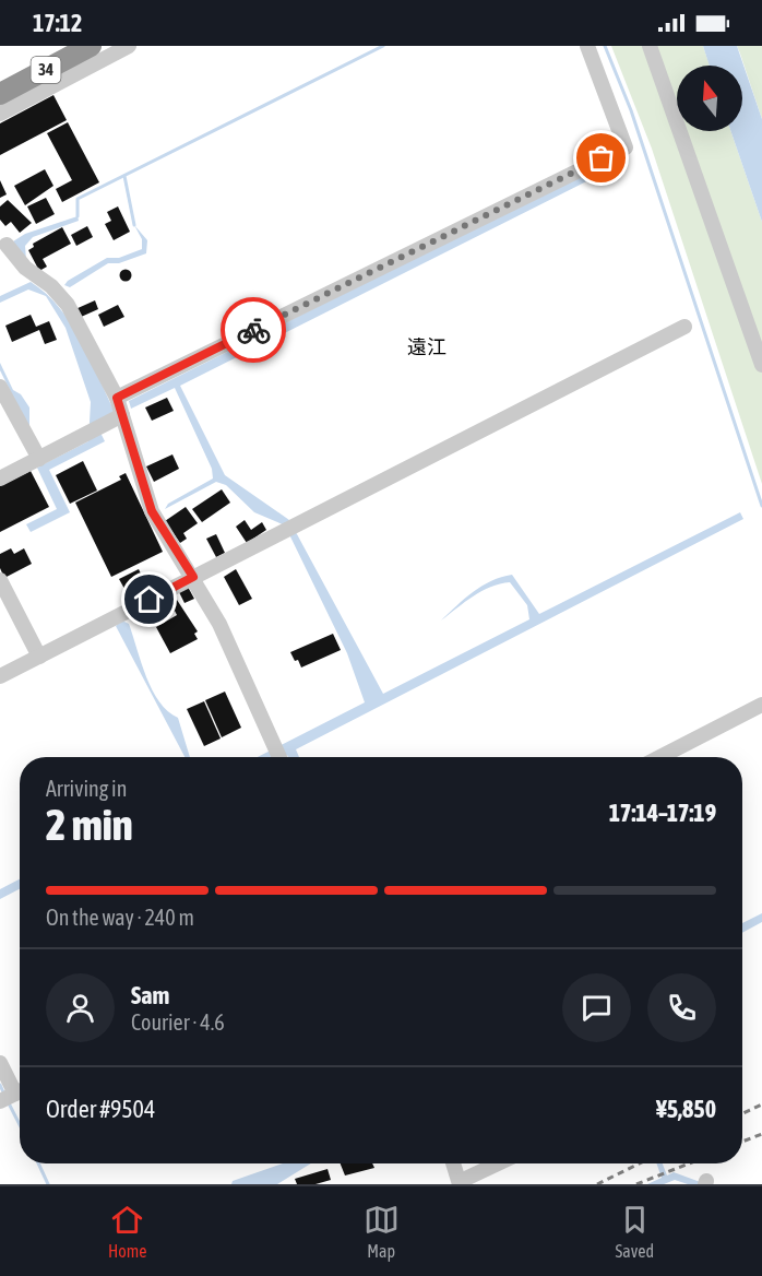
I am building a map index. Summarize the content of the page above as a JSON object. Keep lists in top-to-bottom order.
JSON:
{
  "streets": {
    "highway": ["34"]
  },
  "districts": ["遠江"],
  "north": "top",
  "page": {
    "status": "17:12",
    "heading": ["2 min", "Arriving in", "17:14–17:19"],
    "panel": [
      "Sam",
      "Courier · 4.6",
      "Order #9504",
      "¥5,850"
    ],
    "bar": "On the way · 240 m",
    "tabs": ["Home", "Map", "Saved"]
  }
}
